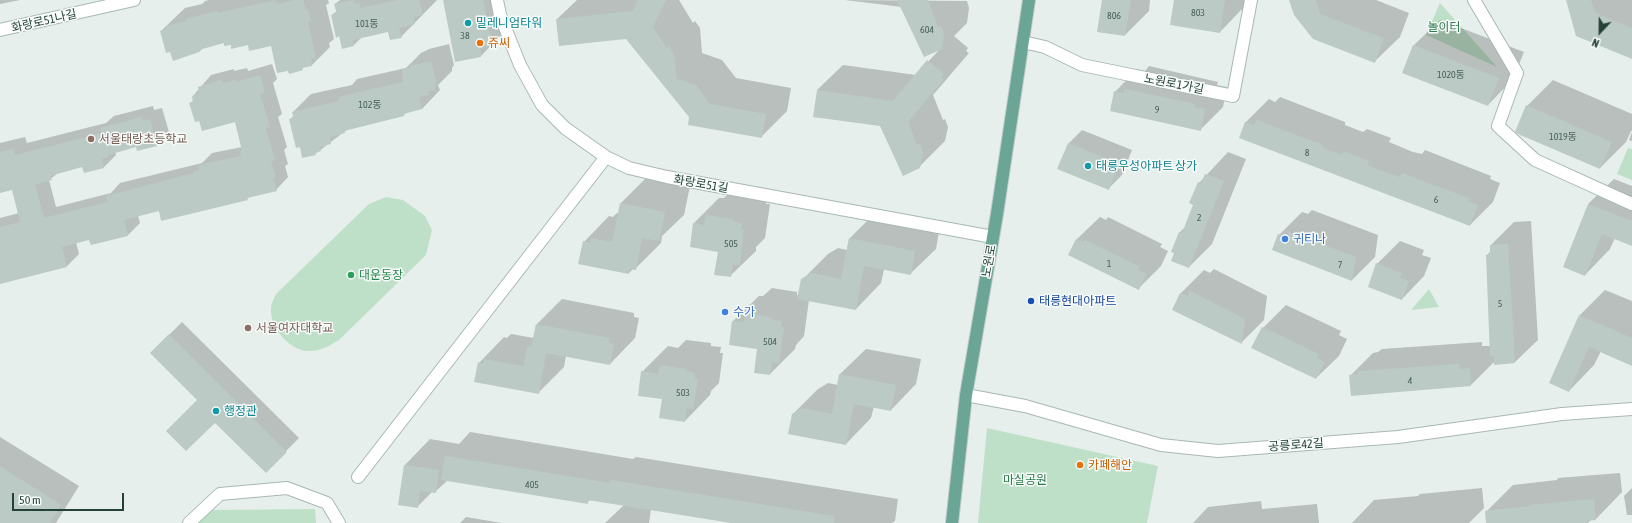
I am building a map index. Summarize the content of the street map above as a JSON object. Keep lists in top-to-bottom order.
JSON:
{
  "streets": {
    "main road": ["노원로"],
    "street": [
      "화랑로51나길",
      "노원로1가길",
      "화랑로51길",
      "공릉로42길"
    ]
  },
  "crossings": [
    ["노원로1가길", "노원로"],
    ["화랑로51길", "노원로"],
    ["노원로", "공릉로42길"]
  ],
  "parks": ["놀이터", "마실공원"],
  "places": [
    "밀레니엄타워",
    "쥬씨",
    "서울태랑초등학교",
    "태릉우성아파트 상가",
    "귀티나",
    "대운동장",
    "태릉현대아파트",
    "수가",
    "서울여자대학교",
    "행정관",
    "카페해안"
  ],
  "house_numbers": [
    "803",
    "806",
    "101동",
    "604",
    "38",
    "1020동",
    "102동",
    "9",
    "1019동",
    "8",
    "6",
    "2",
    "505",
    "1",
    "7",
    "5",
    "504",
    "4",
    "503",
    "405"
  ],
  "scale_bar": "50 m",
  "north": "bottom"
}
